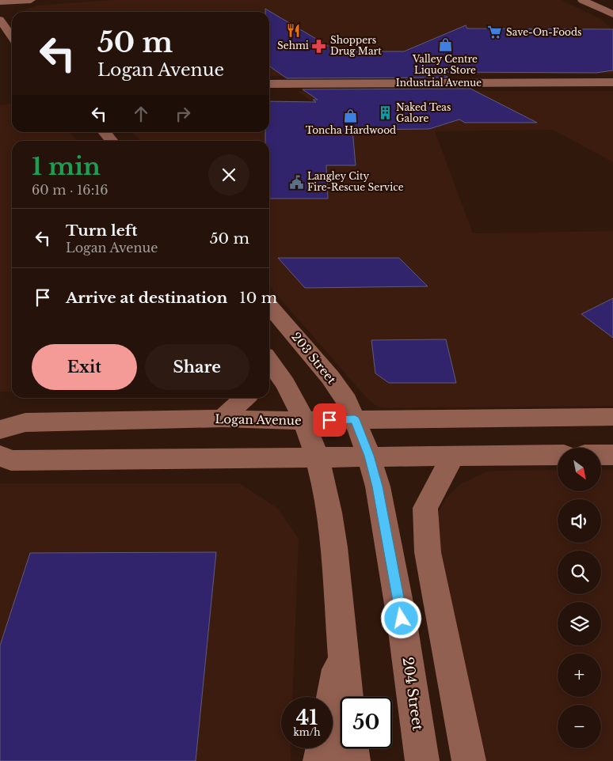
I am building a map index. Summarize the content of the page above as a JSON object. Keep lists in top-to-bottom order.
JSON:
{
  "streets": {
    "main road": [
      "Industrial Avenue",
      "203 Street",
      "Logan Avenue",
      "204 Street"
    ]
  },
  "crossings": [
    ["203 Street", "Logan Avenue"],
    ["203 Street", "204 Street"],
    ["Logan Avenue", "204 Street"]
  ],
  "places": {
    "restaurant": ["Sehmi"],
    "supermarket": ["Save-On-Foods"],
    "shop": ["Valley Centre Liquor Store", "Toncha Hardwood"],
    "pharmacy": ["Shoppers Drug Mart"],
    "building": ["Naked Teas Galore"],
    "public building": ["Langley City Fire-Rescue Service"]
  },
  "north": "bottom right",
  "page": {
    "turn": ["50 m", "Logan Avenue"],
    "heading": ["1 min", "60 m · 16:16"],
    "list": [
      {
        "name": "Turn left",
        "note": "Logan Avenue",
        "value": "50 m"
      },
      {
        "name": "Arrive at destination",
        "value": "10 m"
      }
    ],
    "buttons": ["Exit", "Share"],
    "map_buttons": ["+", "−"],
    "speed": "41 km/h",
    "limit": "50"
  }
}
